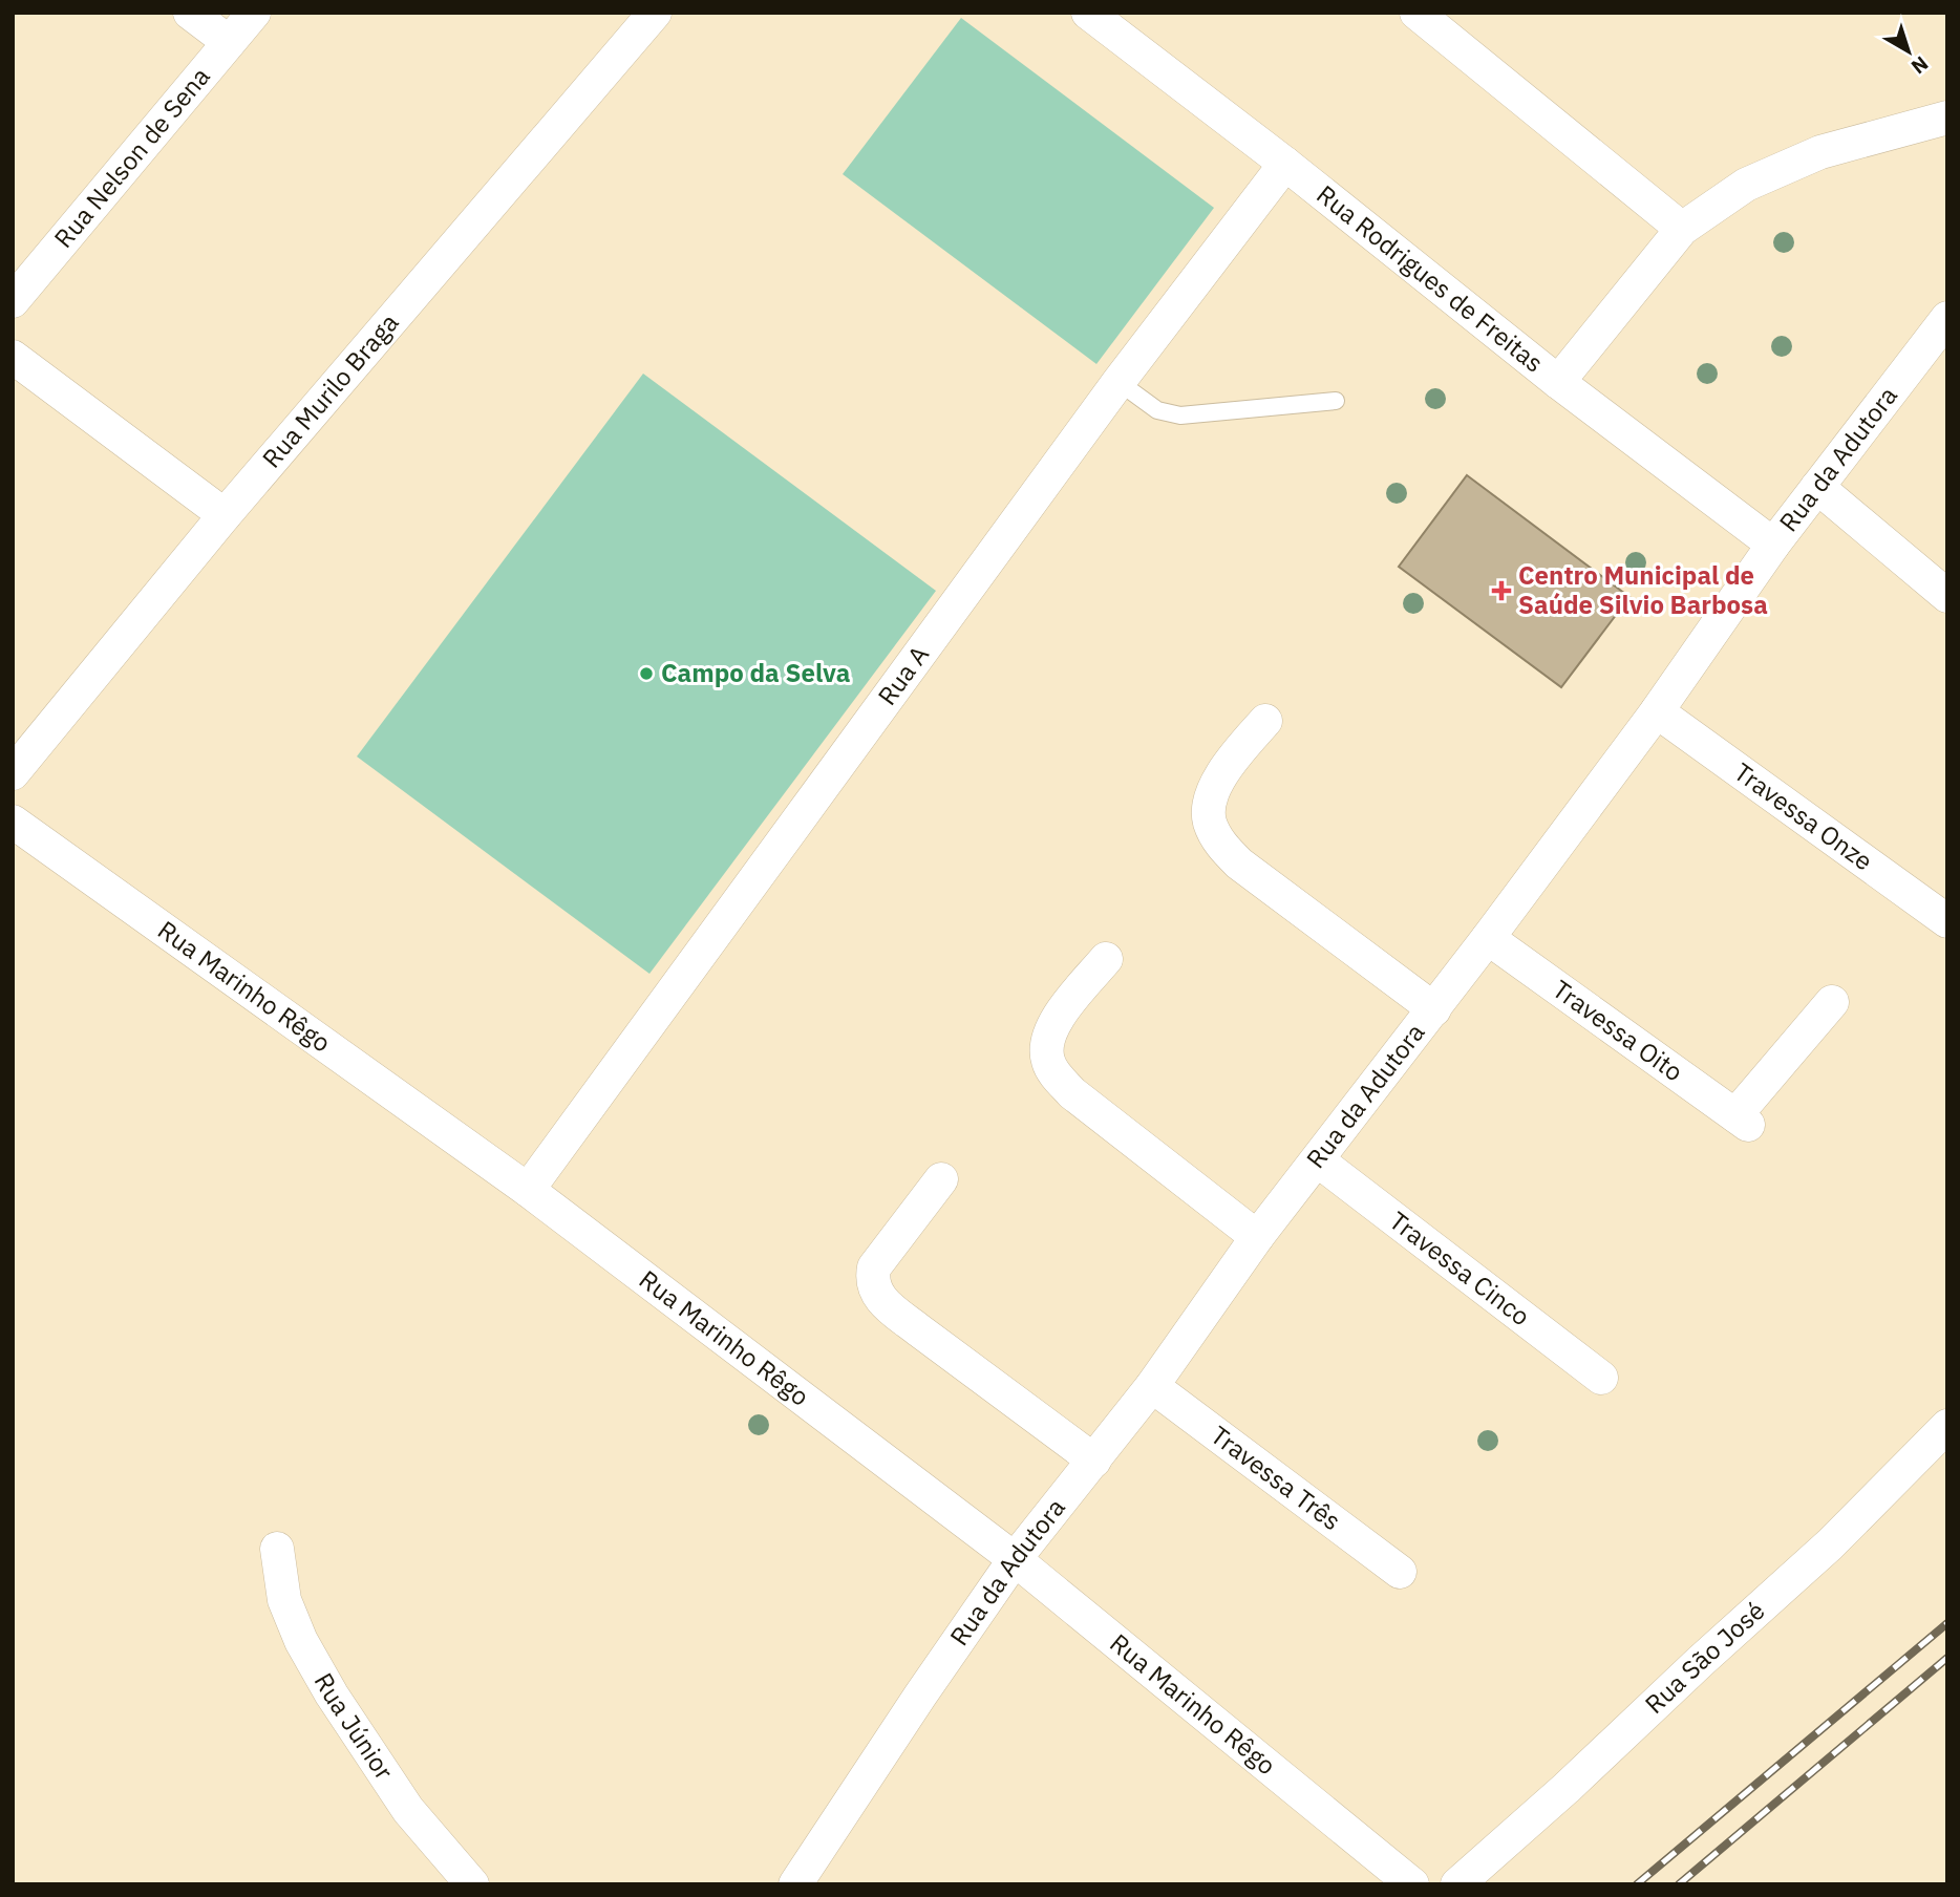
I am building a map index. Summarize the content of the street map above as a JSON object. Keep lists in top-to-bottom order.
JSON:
{
  "streets": {
    "street": [
      "Rua Nelson de Sena",
      "Rua Rodrigues de Freitas",
      "Rua Murilo Braga",
      "Rua da Adutora",
      "Rua A",
      "Travessa Onze",
      "Rua Marinho Rêgo",
      "Travessa Oito",
      "Travessa Cinco",
      "Travessa Três",
      "Rua São José",
      "Rua Júnior"
    ]
  },
  "crossings": [
    ["Rua Rodrigues de Freitas", "Rua da Adutora"],
    ["Rua Rodrigues de Freitas", "Rua A"],
    ["Rua da Adutora", "Travessa Onze"],
    ["Rua da Adutora", "Rua Marinho Rêgo"],
    ["Rua da Adutora", "Travessa Oito"],
    ["Rua da Adutora", "Travessa Cinco"],
    ["Rua da Adutora", "Travessa Três"],
    ["Rua A", "Rua Marinho Rêgo"]
  ],
  "places": {
    "health": ["Centro Municipal de Saúde Silvio Barbosa"],
    "other": ["Campo da Selva"]
  },
  "north": "bottom right"
}
